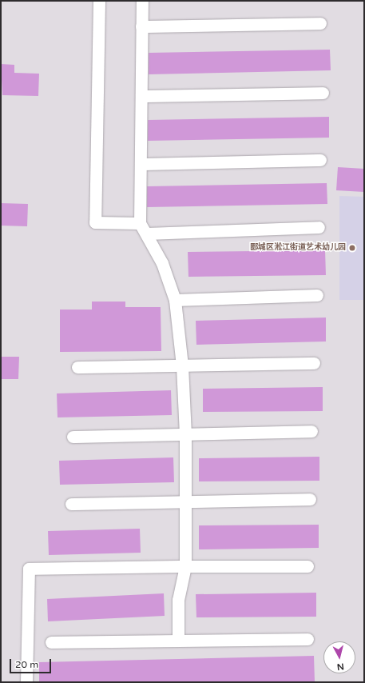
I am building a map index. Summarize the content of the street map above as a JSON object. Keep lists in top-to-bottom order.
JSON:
{
  "places": ["郾城区淞江街道艺术幼儿园"],
  "scale_bar": "20 m",
  "north": "bottom"
}
